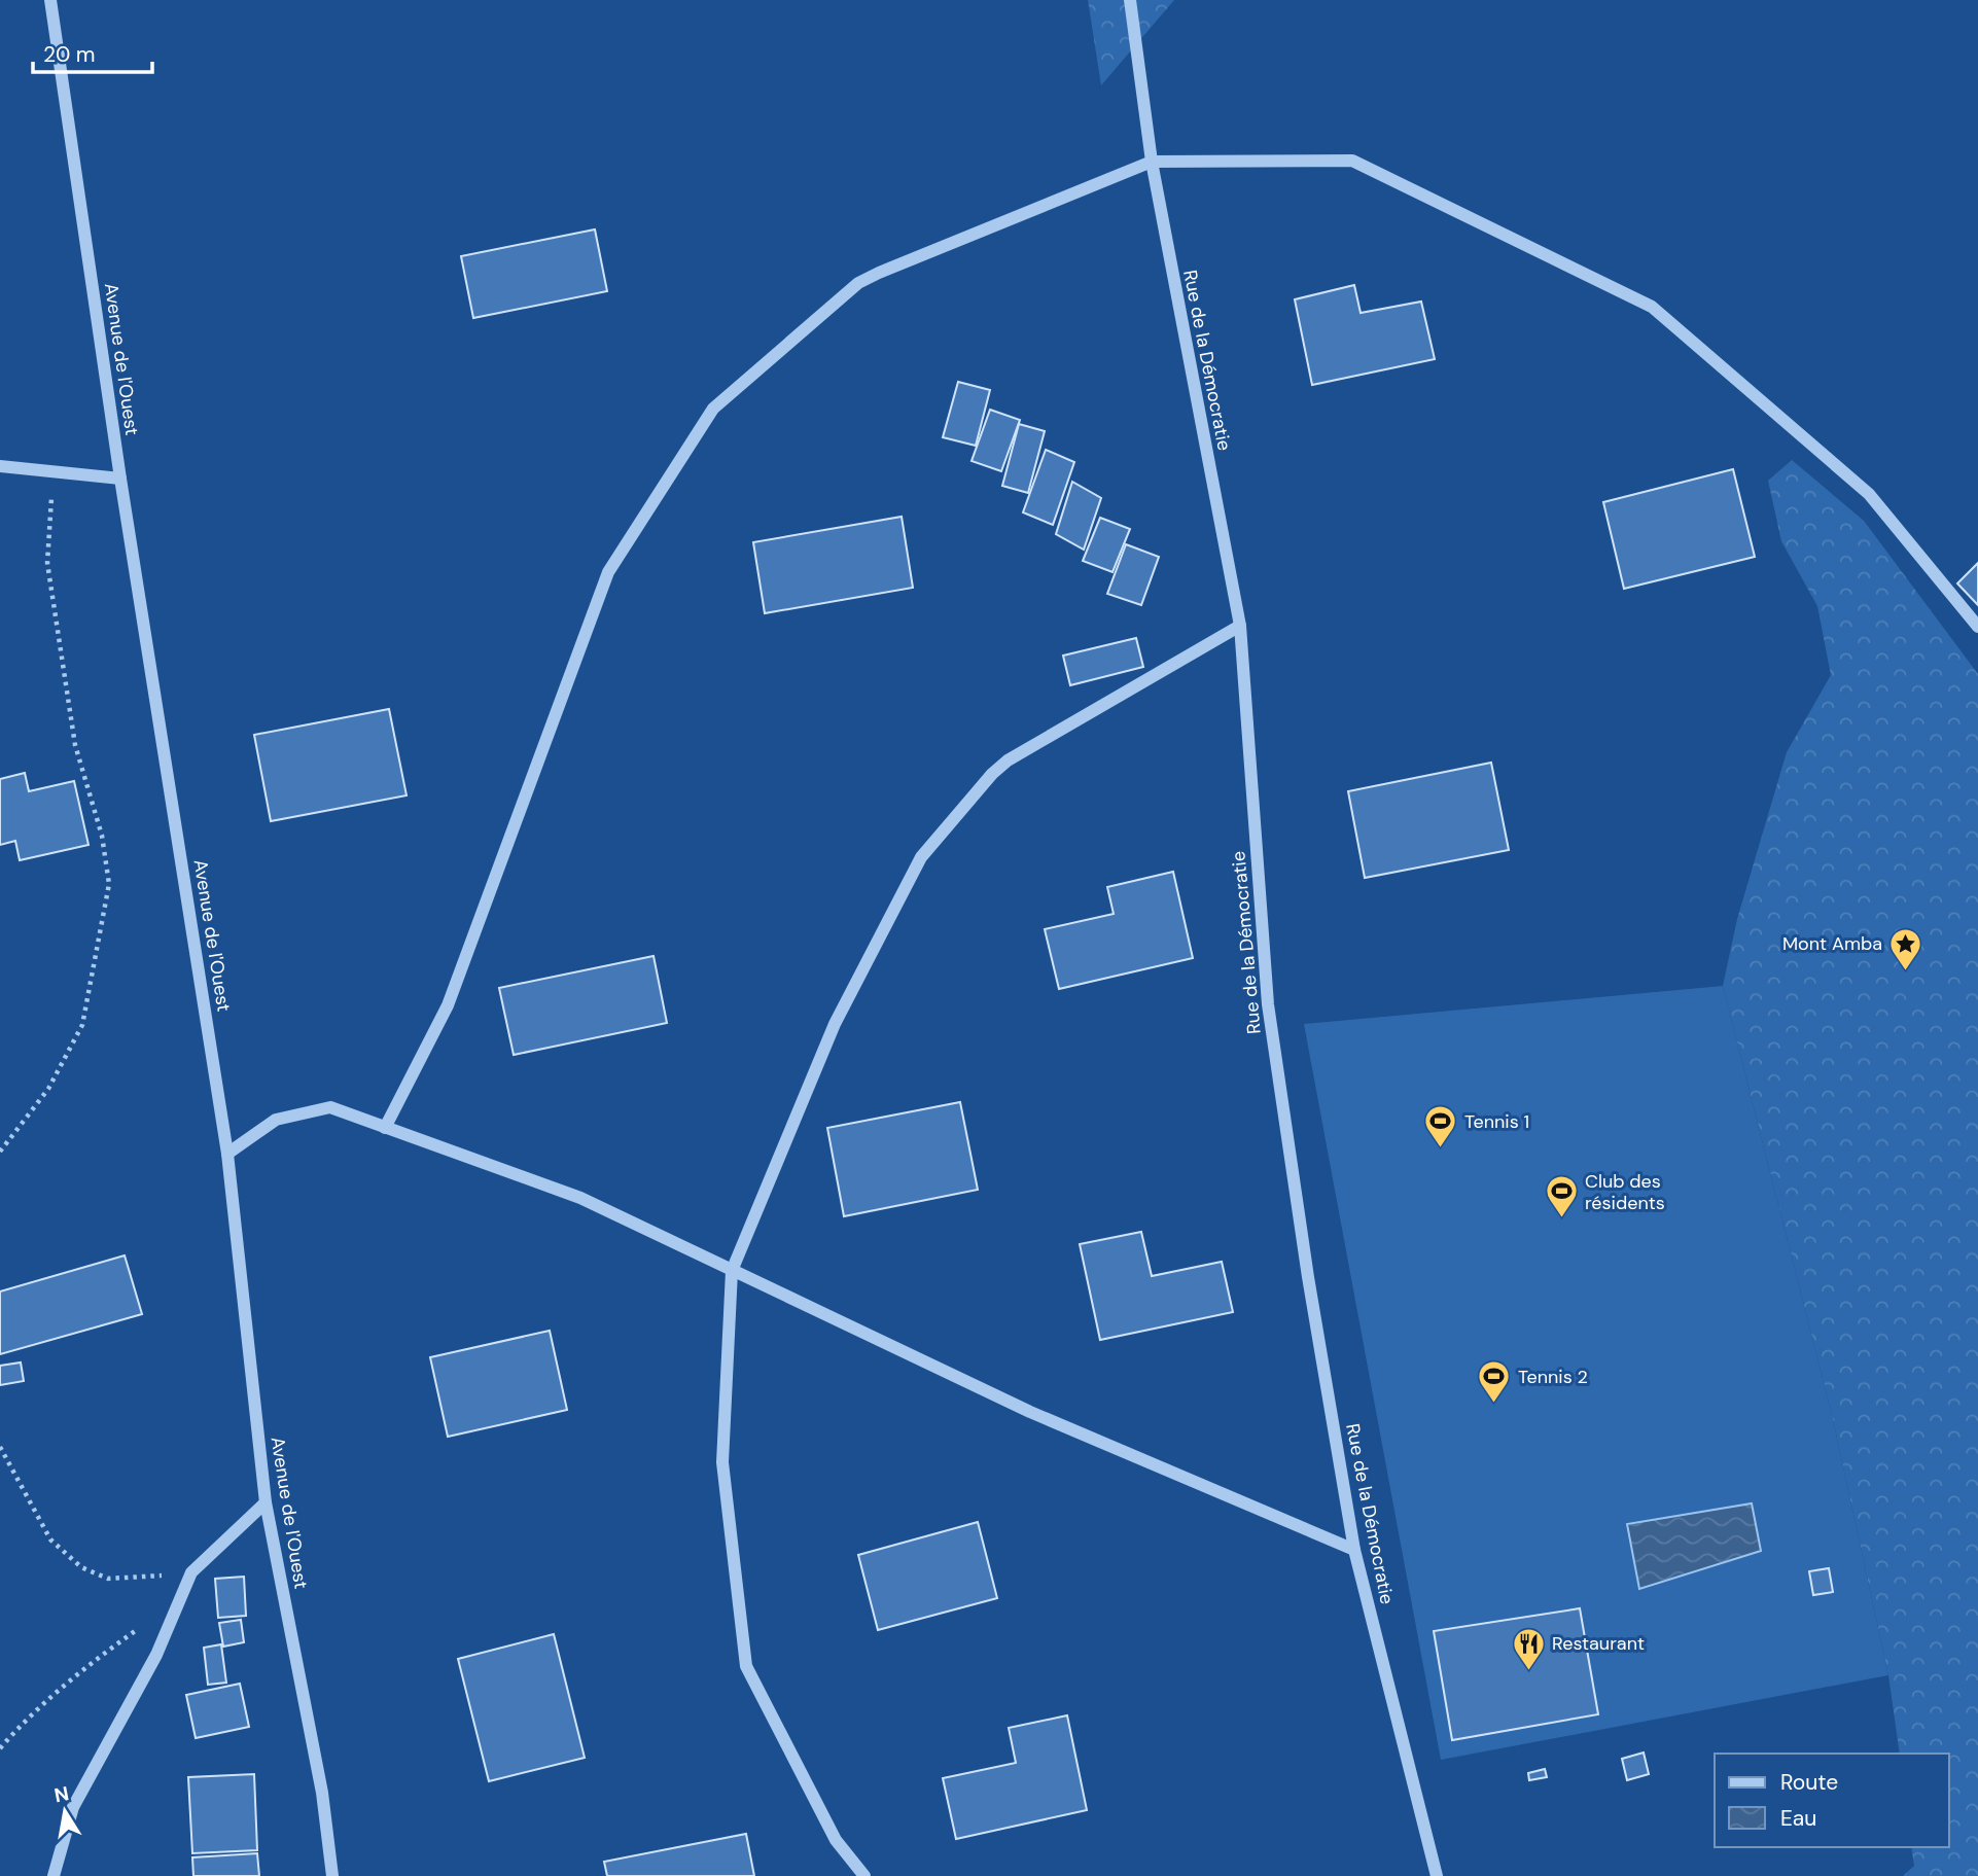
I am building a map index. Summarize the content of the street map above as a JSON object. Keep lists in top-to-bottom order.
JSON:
{
  "streets": {
    "street": ["Avenue de l'Ouest", "Rue de la Démocratie"]
  },
  "places": {
    "place": ["Mont Amba"],
    "sports": ["Tennis 1", "Club des résidents", "Tennis 2"],
    "restaurant": ["Restaurant"]
  },
  "legend": ["Route", "Eau"],
  "scale_bar": "20 m",
  "north": "top"
}
